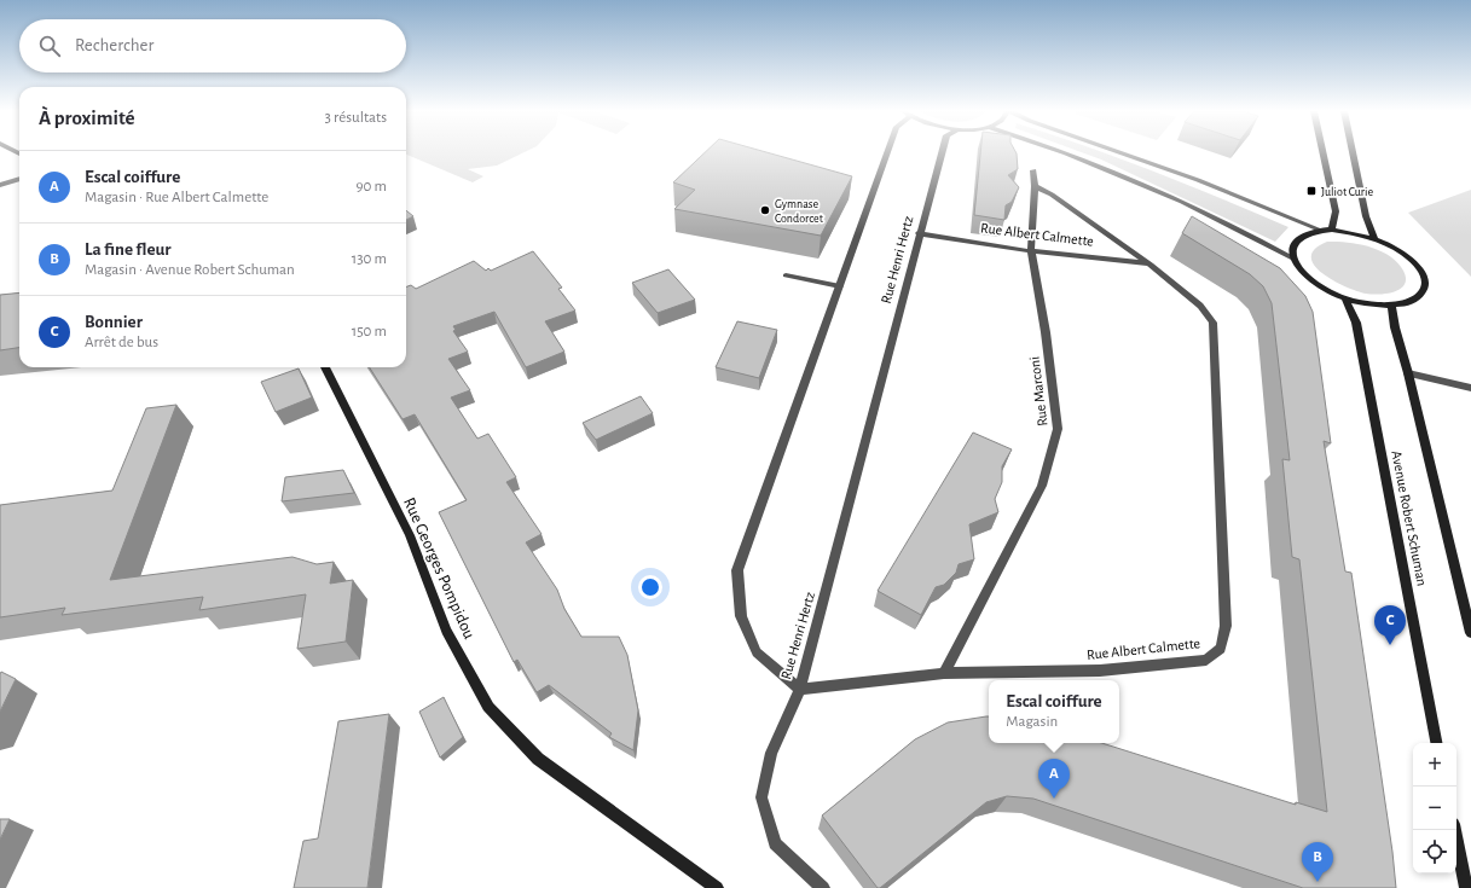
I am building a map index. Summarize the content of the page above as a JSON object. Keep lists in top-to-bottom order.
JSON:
{
  "streets": {
    "main road": ["Avenue Robert Schuman", "Rue Georges Pompidou"],
    "street": ["Rue Albert Calmette", "Rue Henri Hertz", "Rue Marconi"]
  },
  "crossings": [
    ["Rue Albert Calmette", "Rue Henri Hertz"],
    ["Rue Albert Calmette", "Rue Marconi"]
  ],
  "places": {
    "transit": ["Juliot Curie"],
    "other": ["Gymnase Condorcet"]
  },
  "page": {
    "search": "Rechercher",
    "heading": ["À proximité", "3 résultats"],
    "list": [
      {
        "mark": "A",
        "name": "Escal coiffure",
        "note": "Magasin · Rue Albert Calmette",
        "value": "90 m"
      },
      {
        "mark": "B",
        "name": "La fine fleur",
        "note": "Magasin · Avenue Robert Schuman",
        "value": "130 m"
      },
      {
        "mark": "C",
        "name": "Bonnier",
        "note": "Arrêt de bus",
        "value": "150 m"
      }
    ],
    "pins": ["C", "A", "B"],
    "popup": ["Escal coiffure", "Magasin"],
    "map_buttons": ["+", "−"]
  }
}
